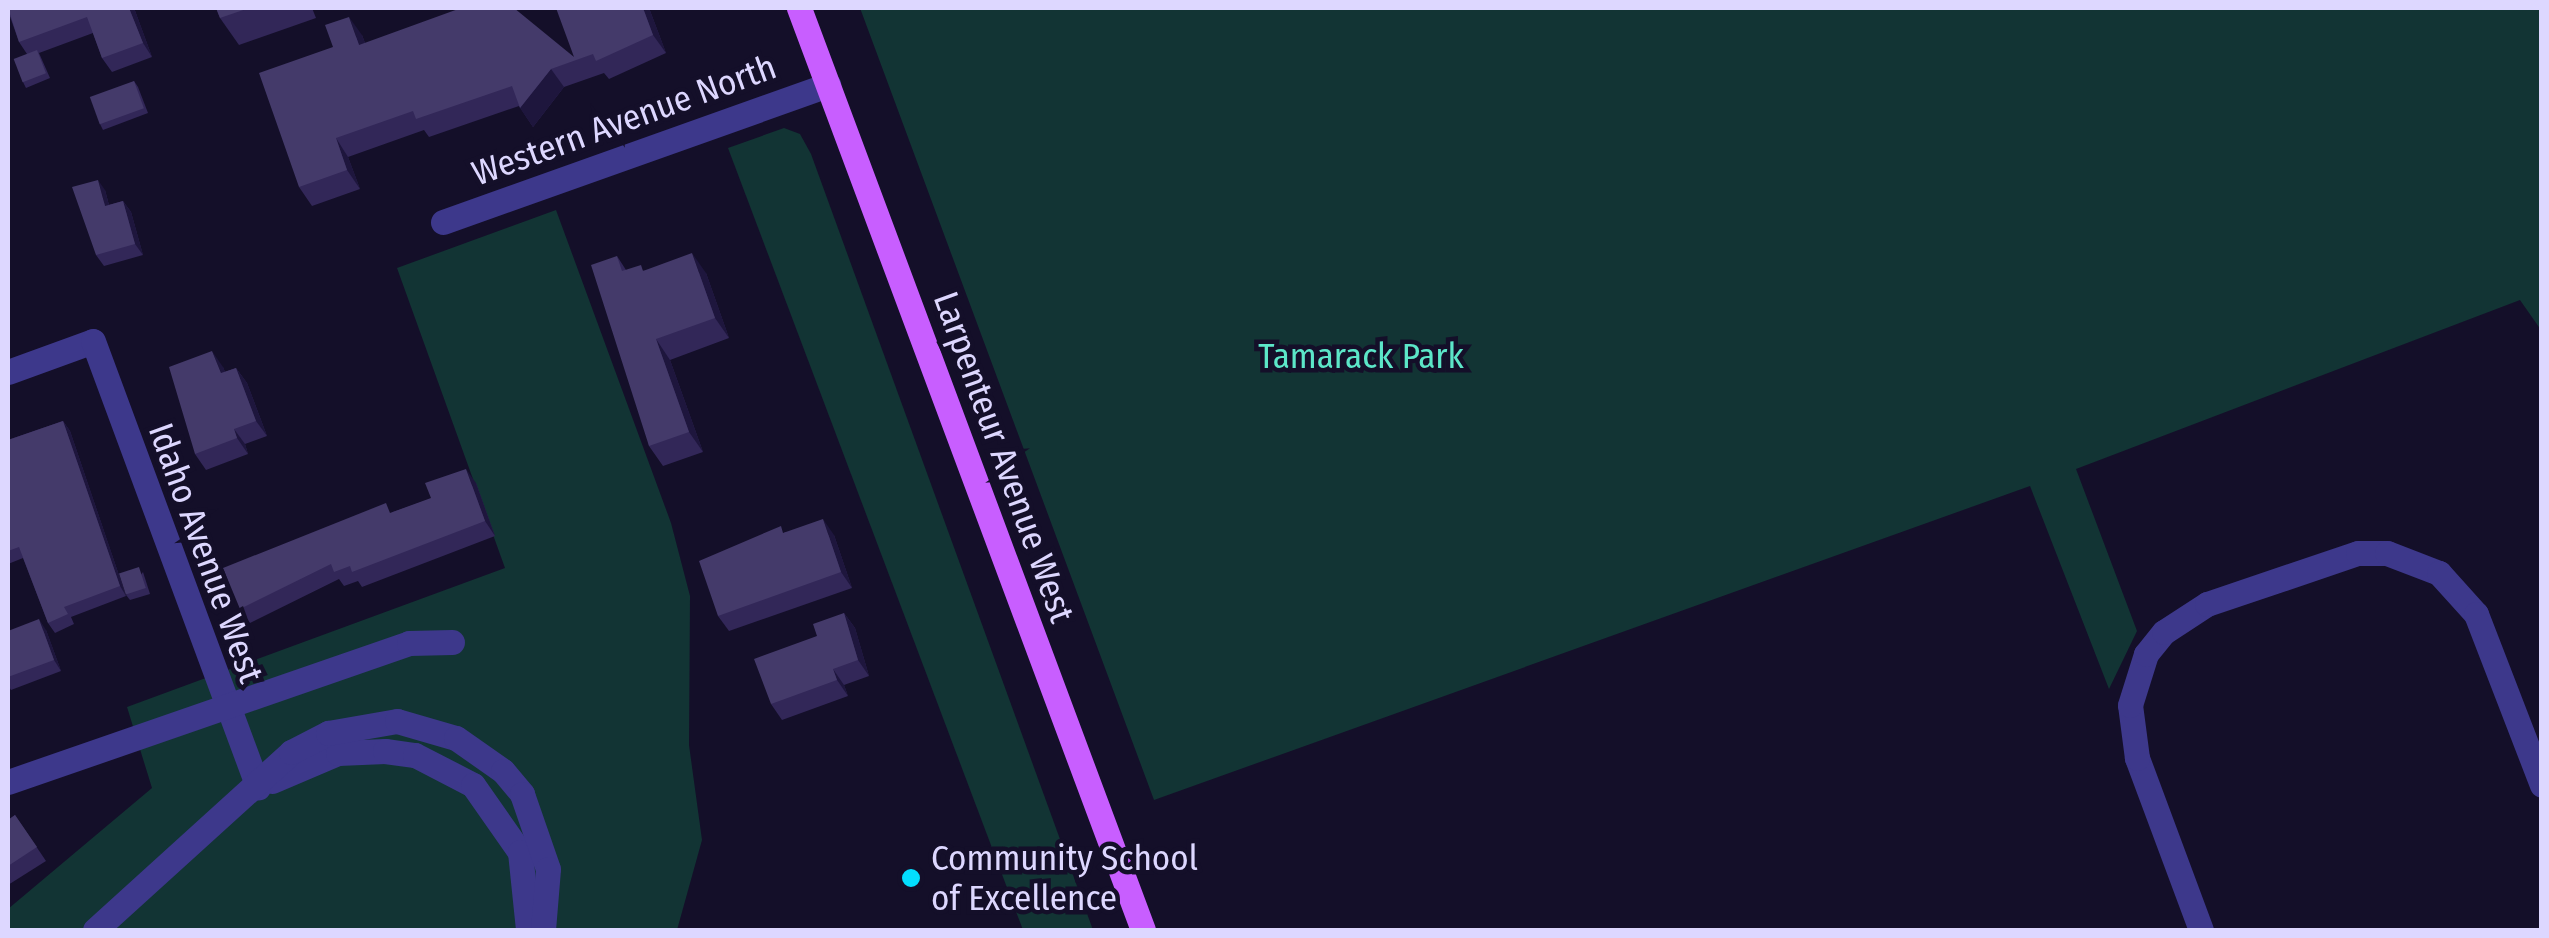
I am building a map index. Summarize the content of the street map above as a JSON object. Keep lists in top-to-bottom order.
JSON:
{
  "streets": {
    "main road": ["Larpenteur Avenue West"],
    "street": ["Western Avenue North", "Idaho Avenue West"]
  },
  "crossings": [
    ["Western Avenue North", "Larpenteur Avenue West"]
  ],
  "parks": ["Tamarack Park"],
  "places": ["Community School of Excellence"]
}
